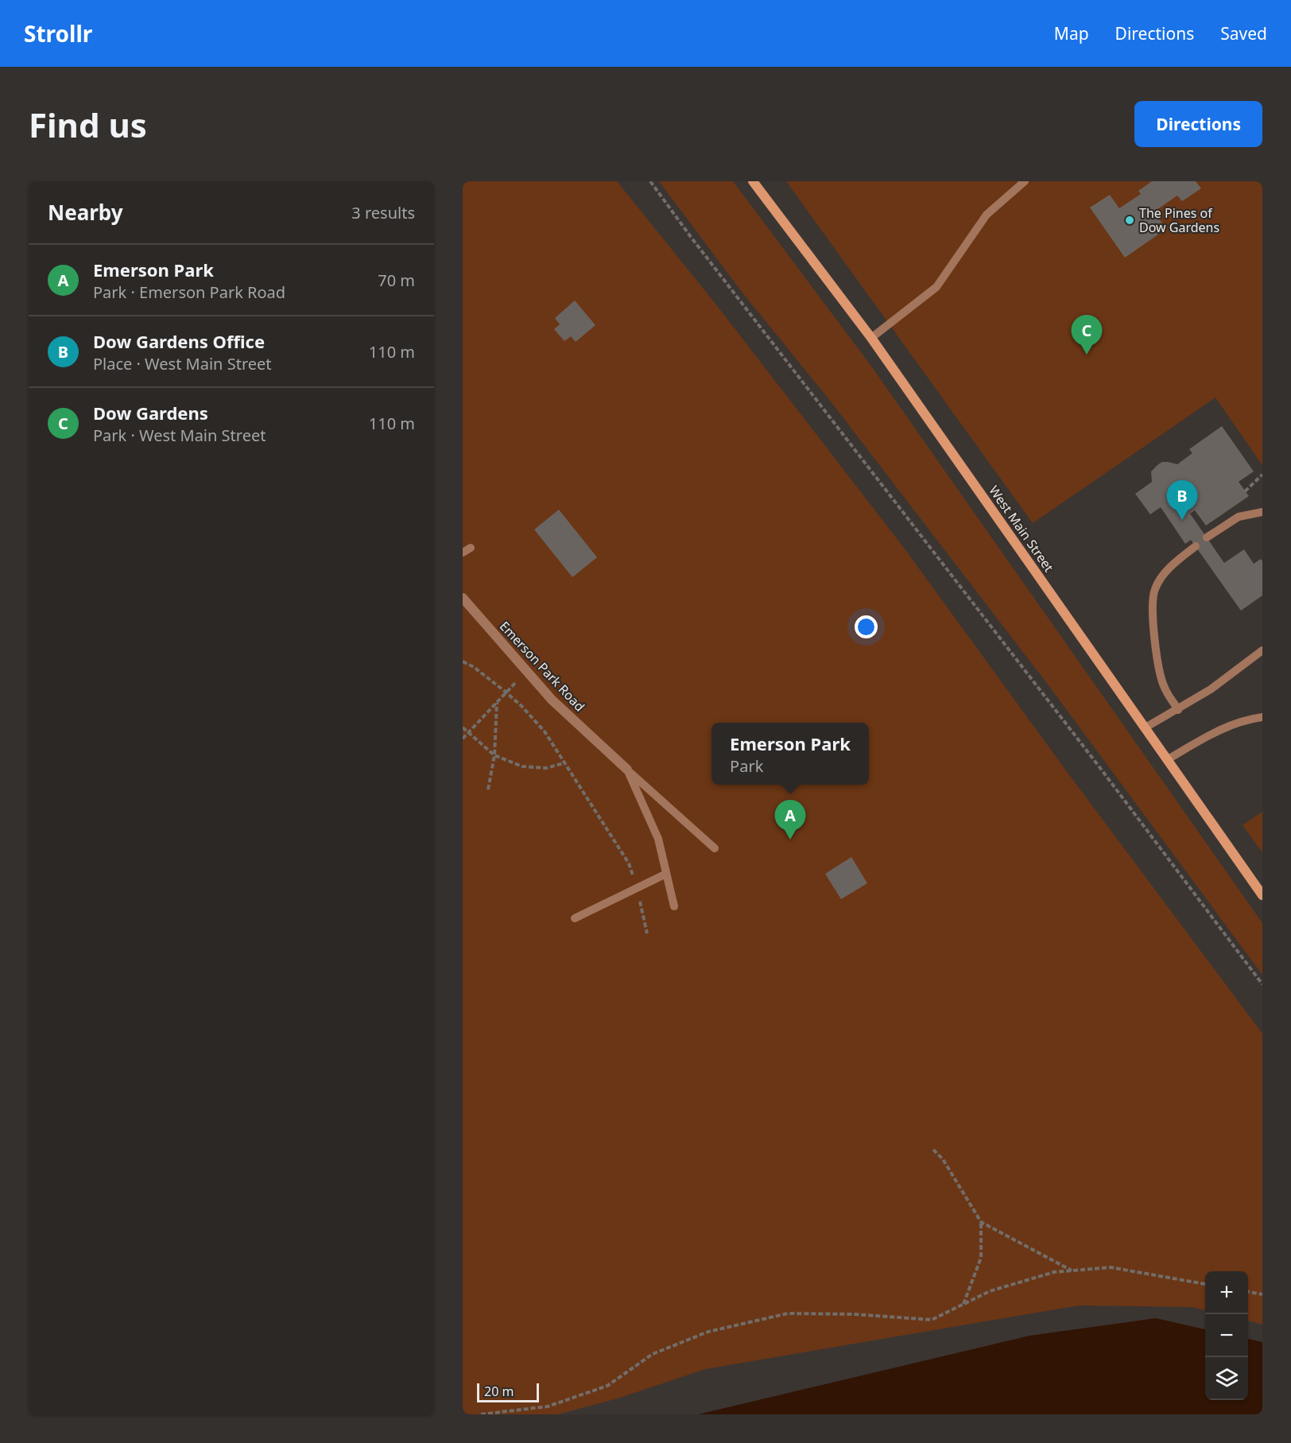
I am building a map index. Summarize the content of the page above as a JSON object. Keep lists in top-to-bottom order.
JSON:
{
  "streets": {
    "street": ["West Main Street", "Emerson Park Road"]
  },
  "places": ["The Pines of Dow Gardens"],
  "scale_bar": "20 m",
  "page": {
    "header": "Strollr",
    "nav": ["Map", "Directions", "Saved"],
    "buttons": "Directions",
    "title": "Find us",
    "heading": ["Nearby", "3 results"],
    "list": [
      {
        "mark": "A",
        "name": "Emerson Park",
        "note": "Park · Emerson Park Road",
        "value": "70 m"
      },
      {
        "mark": "B",
        "name": "Dow Gardens Office",
        "note": "Place · West Main Street",
        "value": "110 m"
      },
      {
        "mark": "C",
        "name": "Dow Gardens",
        "note": "Park · West Main Street",
        "value": "110 m"
      }
    ],
    "pins": ["C", "B", "A"],
    "popup": ["Emerson Park", "Park"],
    "map_buttons": ["+", "−"],
    "scale": "20 m"
  }
}
